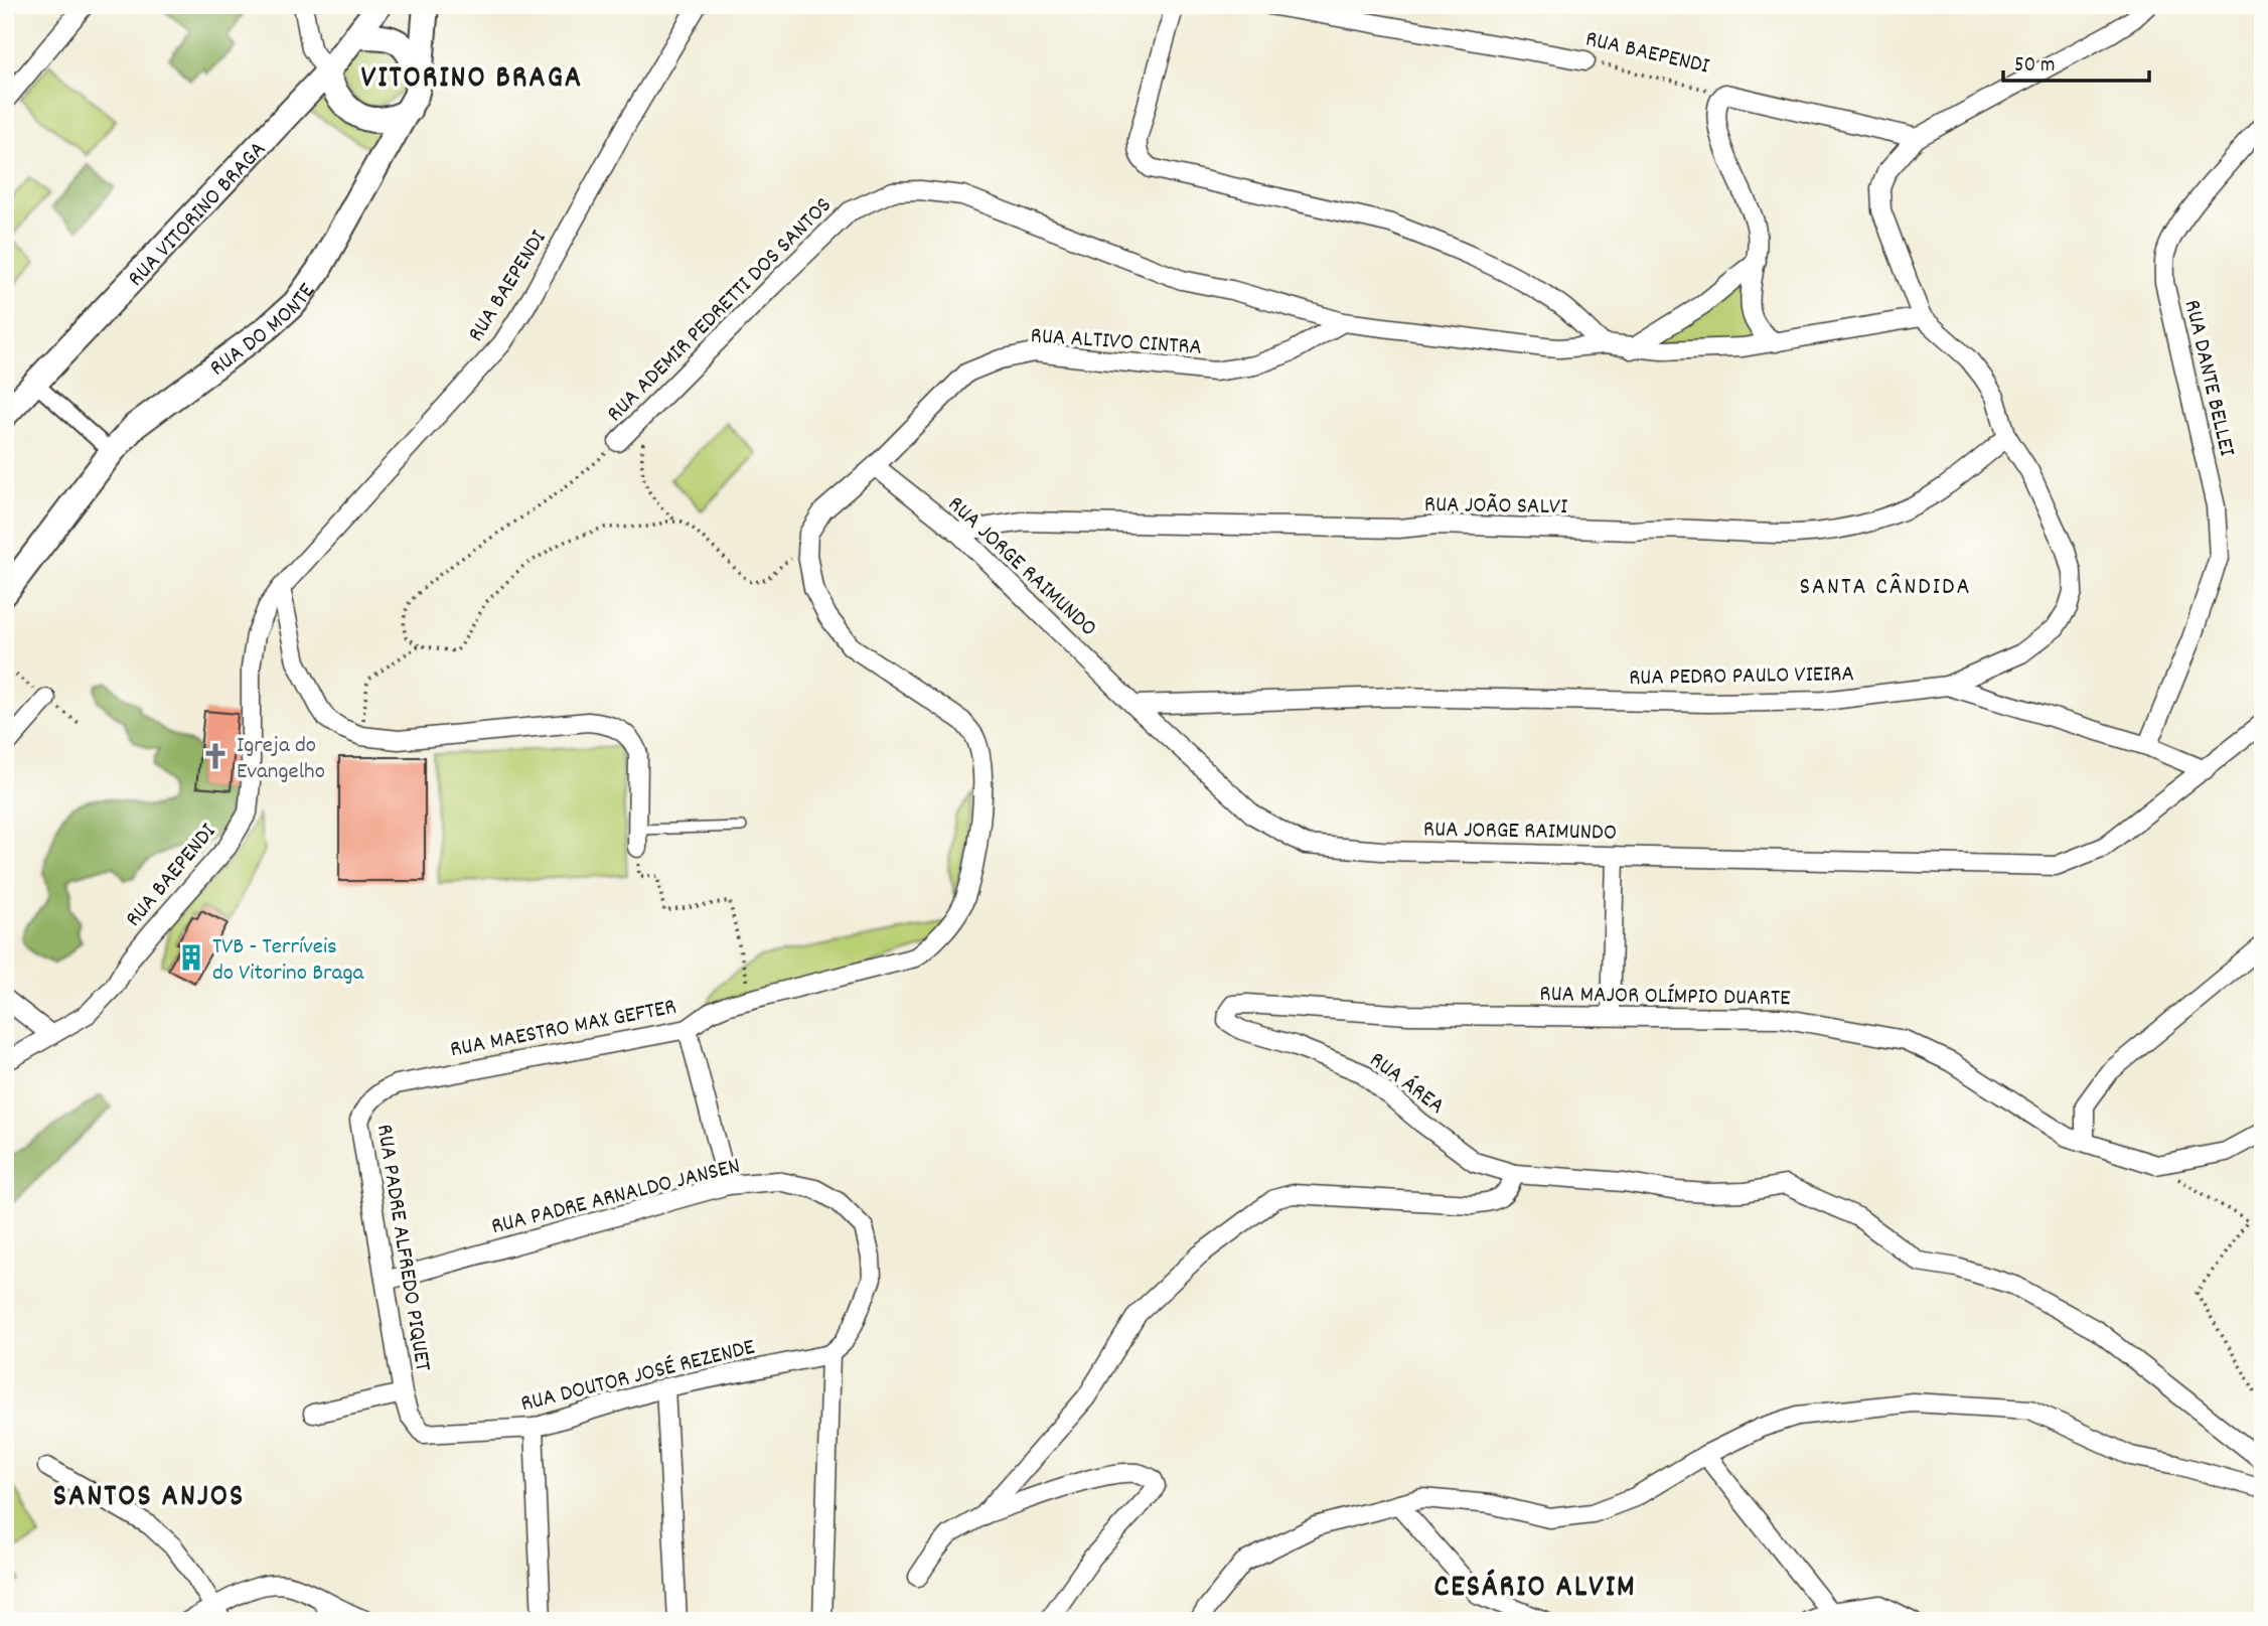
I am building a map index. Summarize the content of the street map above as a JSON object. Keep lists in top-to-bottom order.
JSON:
{
  "streets": {
    "main road": ["RUA VITORINO BRAGA", "RUA DO MONTE"],
    "street": [
      "RUA BAEPENDI",
      "RUA ADEMIR PEDRETTI DOS SANTOS",
      "RUA ALTIVO CINTRA",
      "RUA DANTE BELLEI",
      "RUA JOÃO SALVI",
      "RUA JORGE RAIMUNDO",
      "RUA PEDRO PAULO VIEIRA",
      "RUA MAJOR OLÍMPIO DUARTE",
      "RUA MAESTRO MAX GEFTER",
      "RUA ÁREA",
      "RUA PADRE ARNALDO JANSEN",
      "RUA PADRE ALFREDO PIQUET",
      "RUA DOUTOR JOSÉ REZENDE"
    ]
  },
  "crossings": [
    ["RUA VITORINO BRAGA", "RUA DO MONTE"],
    ["RUA ADEMIR PEDRETTI DOS SANTOS", "RUA ALTIVO CINTRA"],
    ["RUA ADEMIR PEDRETTI DOS SANTOS", "RUA PEDRO PAULO VIEIRA"],
    ["RUA ALTIVO CINTRA", "RUA JORGE RAIMUNDO"],
    ["RUA ALTIVO CINTRA", "RUA MAESTRO MAX GEFTER"],
    ["RUA JOÃO SALVI", "RUA JORGE RAIMUNDO"],
    ["RUA JOÃO SALVI", "RUA PEDRO PAULO VIEIRA"],
    ["RUA JORGE RAIMUNDO", "RUA PEDRO PAULO VIEIRA"],
    ["RUA JORGE RAIMUNDO", "RUA MAESTRO MAX GEFTER"],
    ["RUA MAJOR OLÍMPIO DUARTE", "RUA ÁREA"],
    ["RUA MAESTRO MAX GEFTER", "RUA PADRE ALFREDO PIQUET"],
    ["RUA PADRE ARNALDO JANSEN", "RUA PADRE ALFREDO PIQUET"],
    ["RUA PADRE ARNALDO JANSEN", "RUA DOUTOR JOSÉ REZENDE"],
    ["RUA PADRE ALFREDO PIQUET", "RUA DOUTOR JOSÉ REZENDE"]
  ],
  "districts": [
    "VITORINO BRAGA",
    "SANTA CÂNDIDA",
    "SANTOS ANJOS",
    "CESÁRIO ALVIM"
  ],
  "places": {
    "church": ["Igreja do Evangelho"],
    "building": ["TVB - Terríveis do Vitorino Braga"]
  },
  "scale_bar": "50 m"
}
